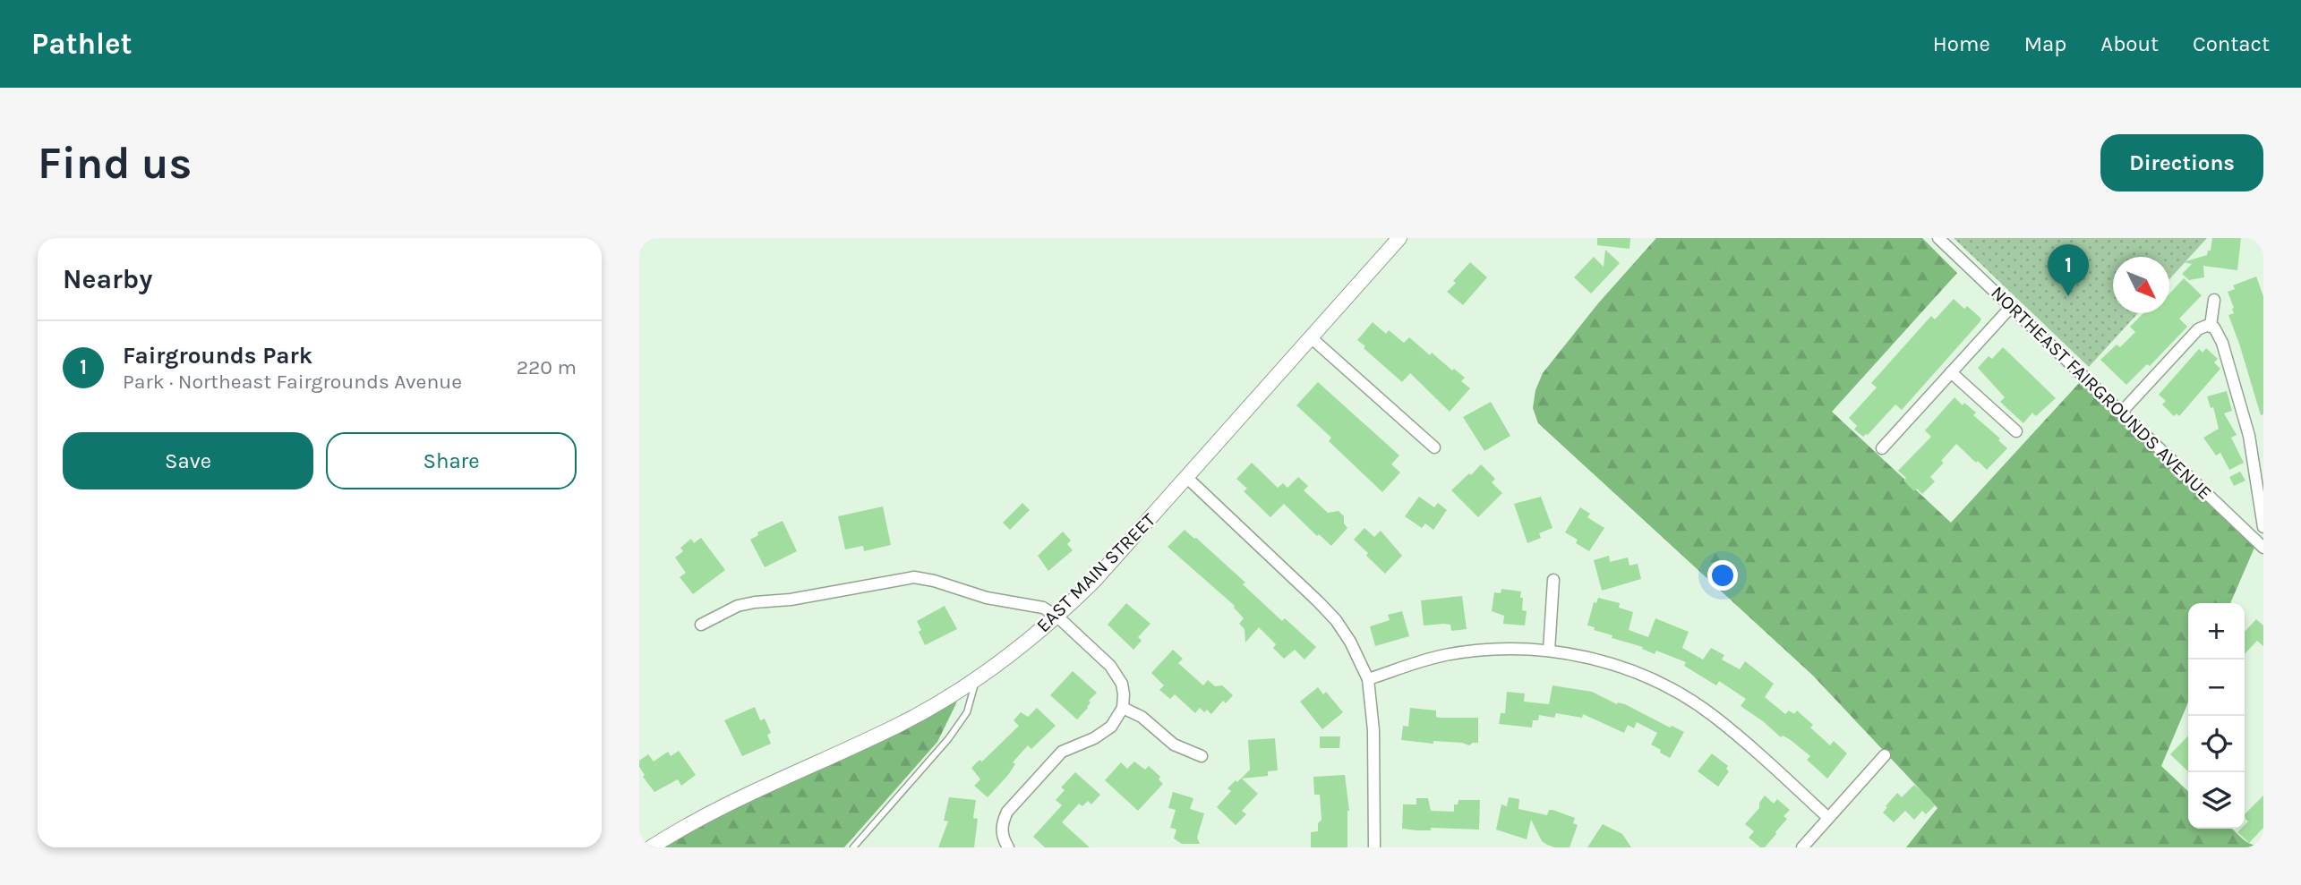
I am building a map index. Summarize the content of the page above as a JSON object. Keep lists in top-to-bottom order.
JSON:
{
  "streets": {
    "main road": ["EAST MAIN STREET"],
    "street": ["NORTHEAST FAIRGROUNDS AVENUE"]
  },
  "north": "bottom right",
  "page": {
    "header": "Pathlet",
    "nav": [
      "Home",
      "Map",
      "About",
      "Contact"
    ],
    "buttons": [
      "Directions",
      ["Save", "Share"]
    ],
    "title": "Find us",
    "heading": "Nearby",
    "pins": "1",
    "list": [
      {
        "mark": "1",
        "name": "Fairgrounds Park",
        "note": "Park · Northeast Fairgrounds Avenue",
        "value": "220 m"
      }
    ],
    "map_buttons": ["+", "−"]
  }
}
